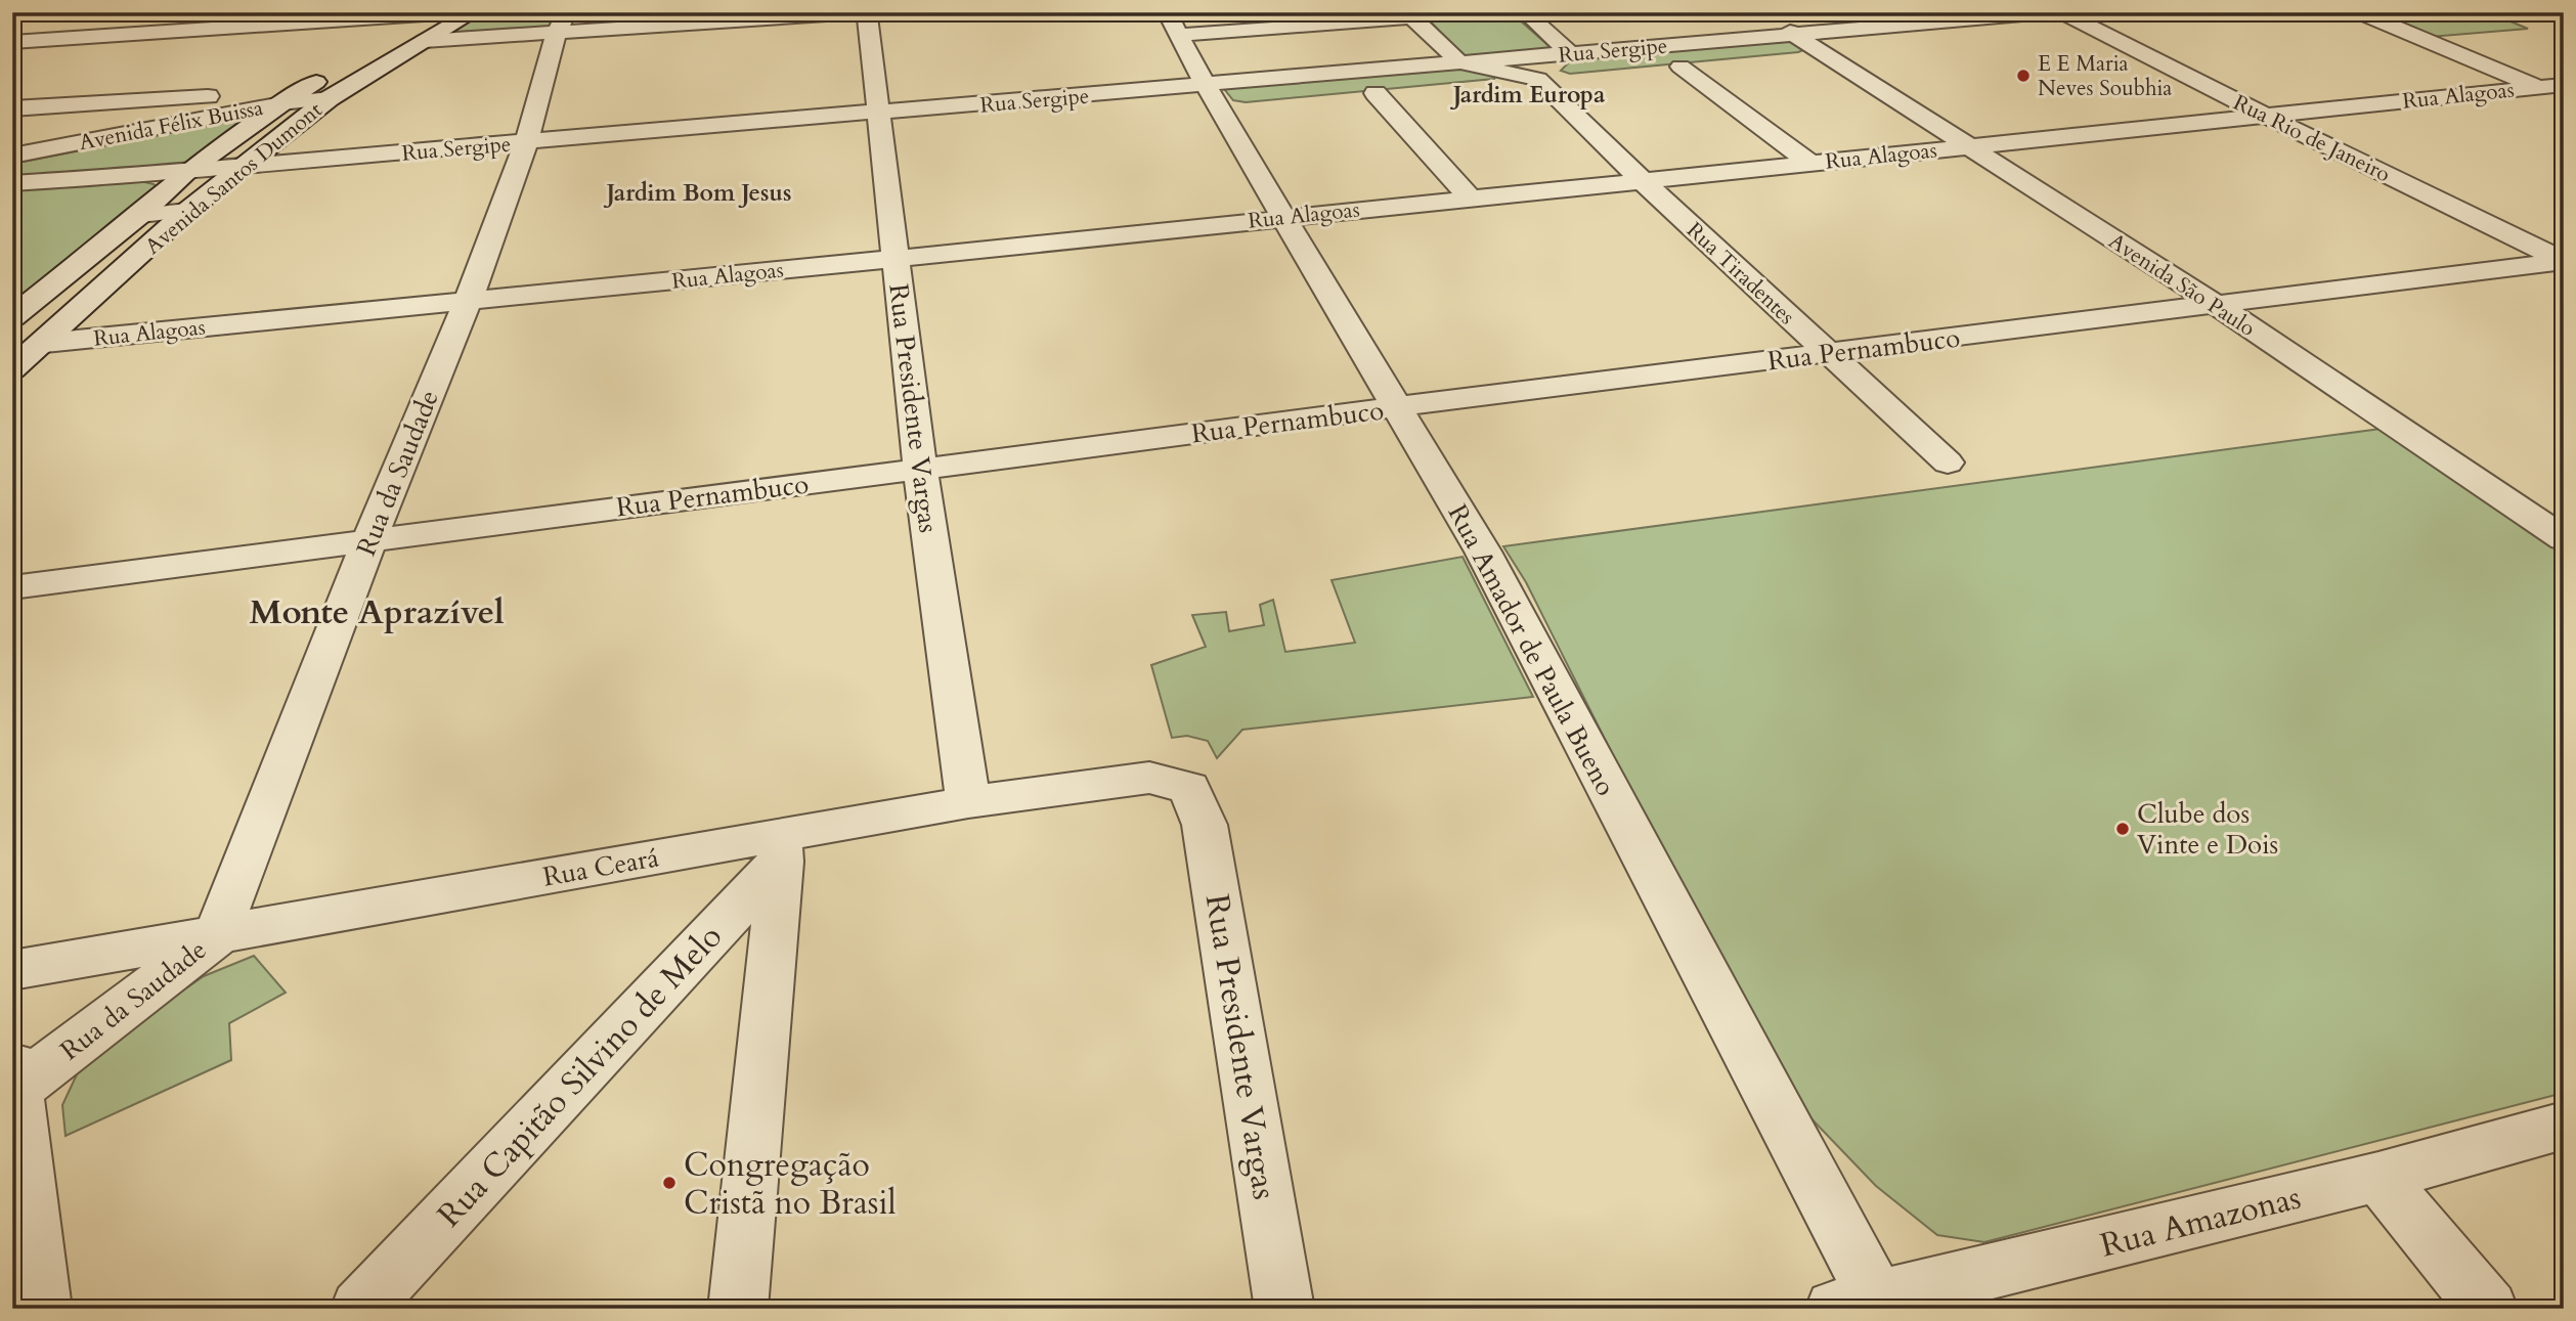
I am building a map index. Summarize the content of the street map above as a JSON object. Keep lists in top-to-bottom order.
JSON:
{
  "streets": {
    "street": [
      "Rua Sergipe",
      "Rua Alagoas",
      "Avenida Félix Buissa",
      "Rua Rio de Janeiro",
      "Avenida Santos Dumont",
      "Rua Tiradentes",
      "Avenida São Paulo",
      "Rua Pernambuco",
      "Rua Presidente Vargas",
      "Rua da Saudade",
      "Rua Amador de Paula Bueno",
      "Rua Ceará",
      "Rua Capitão Silvino de Melo",
      "Rua Amazonas"
    ]
  },
  "crossings": [
    ["Rua Sergipe", "Rua Alagoas"],
    ["Rua Sergipe", "Rua Rio de Janeiro"],
    ["Rua Sergipe", "Avenida Santos Dumont"],
    ["Rua Sergipe", "Rua Tiradentes"],
    ["Rua Sergipe", "Avenida São Paulo"],
    ["Rua Sergipe", "Rua Presidente Vargas"],
    ["Rua Sergipe", "Rua da Saudade"],
    ["Rua Sergipe", "Rua Amador de Paula Bueno"],
    ["Rua Alagoas", "Rua Rio de Janeiro"],
    ["Rua Alagoas", "Avenida Santos Dumont"],
    ["Rua Alagoas", "Rua Tiradentes"],
    ["Rua Alagoas", "Avenida São Paulo"],
    ["Rua Alagoas", "Rua Presidente Vargas"],
    ["Rua Alagoas", "Rua da Saudade"],
    ["Rua Alagoas", "Rua Amador de Paula Bueno"],
    ["Avenida Félix Buissa", "Avenida Santos Dumont"],
    ["Rua Rio de Janeiro", "Rua Pernambuco"],
    ["Rua Tiradentes", "Rua Pernambuco"],
    ["Avenida São Paulo", "Rua Pernambuco"],
    ["Rua Pernambuco", "Rua Presidente Vargas"],
    ["Rua Pernambuco", "Rua da Saudade"],
    ["Rua Pernambuco", "Rua Amador de Paula Bueno"],
    ["Rua Presidente Vargas", "Rua Ceará"],
    ["Rua da Saudade", "Rua Ceará"],
    ["Rua Amador de Paula Bueno", "Rua Amazonas"],
    ["Rua Ceará", "Rua Capitão Silvino de Melo"]
  ],
  "districts": ["Jardim Europa", "Jardim Bom Jesus", "Monte Aprazível"],
  "places": ["E E Maria Neves Soubhia", "Clube dos Vinte e Dois", "Congregação Cristã no Brasil"]
}
